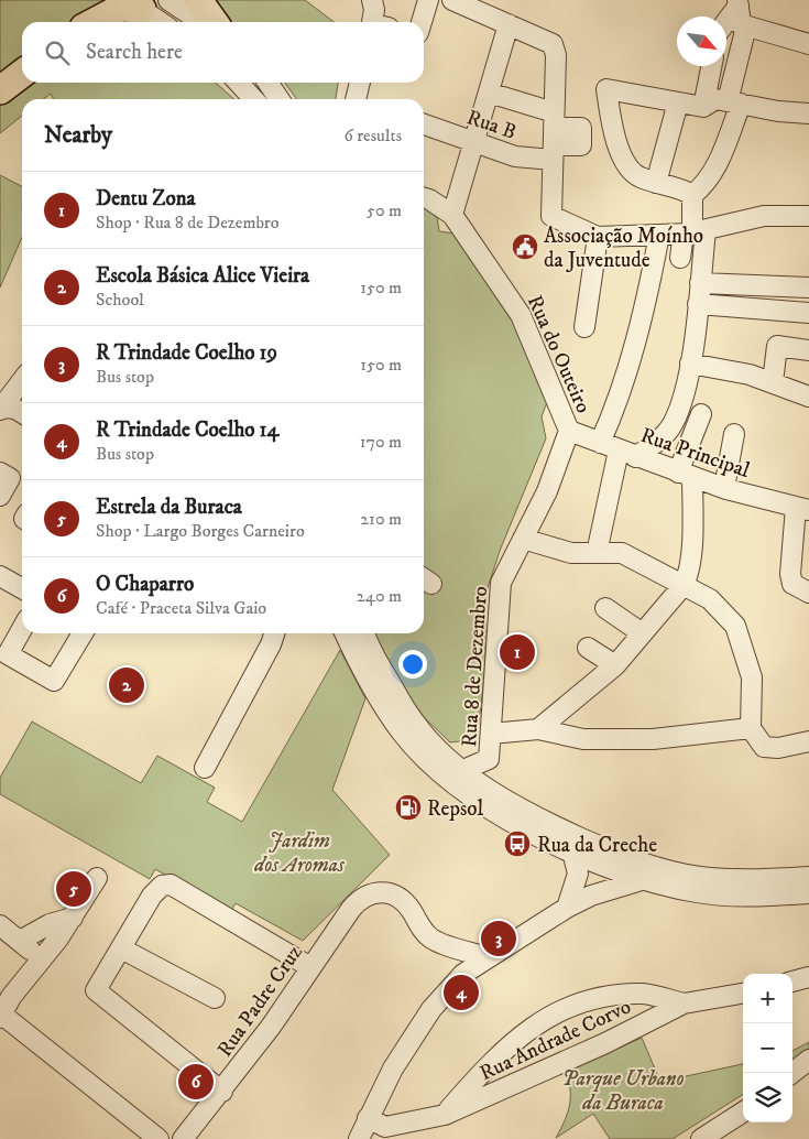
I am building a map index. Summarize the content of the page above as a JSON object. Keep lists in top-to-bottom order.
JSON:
{
  "streets": {
    "street": [
      "Rua B",
      "Rua do Outeiro",
      "Rua Principal",
      "Rua 8 de Dezembro",
      "Rua Padre Cruz",
      "Rua Andrade Corvo"
    ]
  },
  "crossings": [
    ["Rua do Outeiro", "Rua Principal"],
    ["Rua do Outeiro", "Rua 8 de Dezembro"],
    ["Rua Principal", "Rua 8 de Dezembro"]
  ],
  "parks": ["Jardim dos Aromas", "Parque Urbano da Buraca"],
  "places": {
    "public building": ["Associação Moínho da Juventude"],
    "fuel station": ["Repsol"],
    "bus stop": ["Rua da Creche"]
  },
  "north": "bottom right",
  "page": {
    "search": "Search here",
    "heading": ["Nearby", "6 results"],
    "list": [
      {
        "mark": "1",
        "name": "Dentu Zona",
        "note": "Shop · Rua 8 de Dezembro",
        "value": "50 m"
      },
      {
        "mark": "2",
        "name": "Escola Básica Alice Vieira",
        "note": "School",
        "value": "150 m"
      },
      {
        "mark": "3",
        "name": "R Trindade Coelho 19",
        "note": "Bus stop",
        "value": "150 m"
      },
      {
        "mark": "4",
        "name": "R Trindade Coelho 14",
        "note": "Bus stop",
        "value": "170 m"
      },
      {
        "mark": "5",
        "name": "Estrela da Buraca",
        "note": "Shop · Largo Borges Carneiro",
        "value": "210 m"
      },
      {
        "mark": "6",
        "name": "O Chaparro",
        "note": "Café · Praceta Silva Gaio",
        "value": "240 m"
      }
    ],
    "pins": [
      "1",
      "2",
      "5",
      "3",
      "4",
      "6"
    ],
    "map_buttons": ["+", "−"]
  }
}
